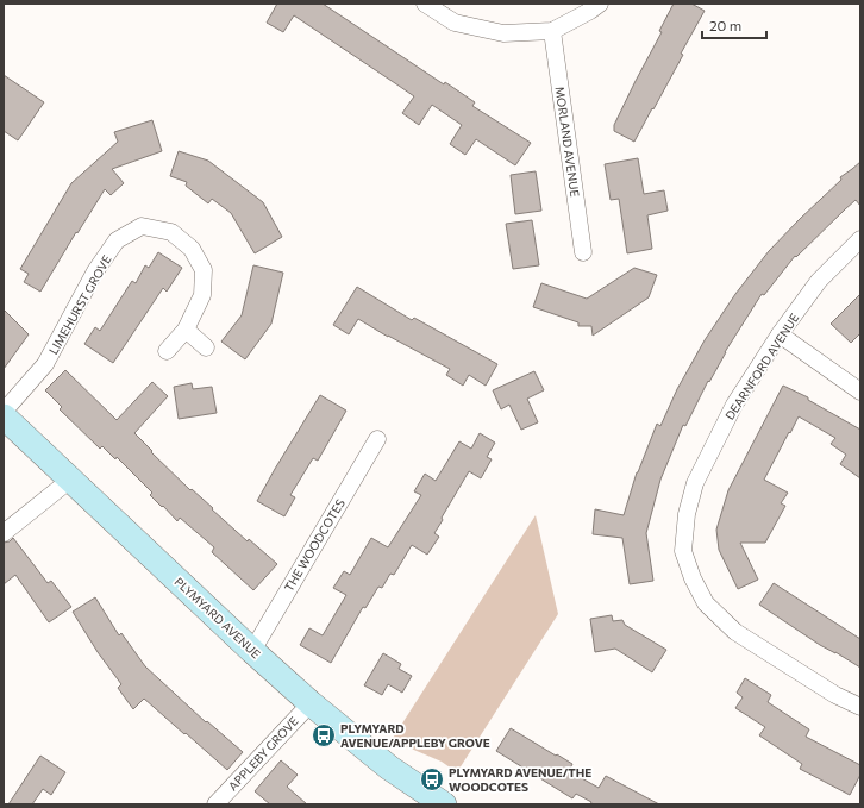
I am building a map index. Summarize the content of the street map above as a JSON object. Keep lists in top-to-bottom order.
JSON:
{
  "streets": {
    "street": [
      "MORLAND AVENUE",
      "LIMEHURST GROVE",
      "DEARNFORD AVENUE",
      "THE WOODCOTES",
      "PLYMYARD AVENUE",
      "APPLEBY GROVE"
    ]
  },
  "crossings": [
    ["THE WOODCOTES", "PLYMYARD AVENUE"],
    ["PLYMYARD AVENUE", "APPLEBY GROVE"]
  ],
  "places": {
    "bus stop": ["PLYMYARD AVENUE/APPLEBY GROVE", "PLYMYARD AVENUE/THE WOODCOTES"]
  },
  "scale_bar": "20 m"
}
